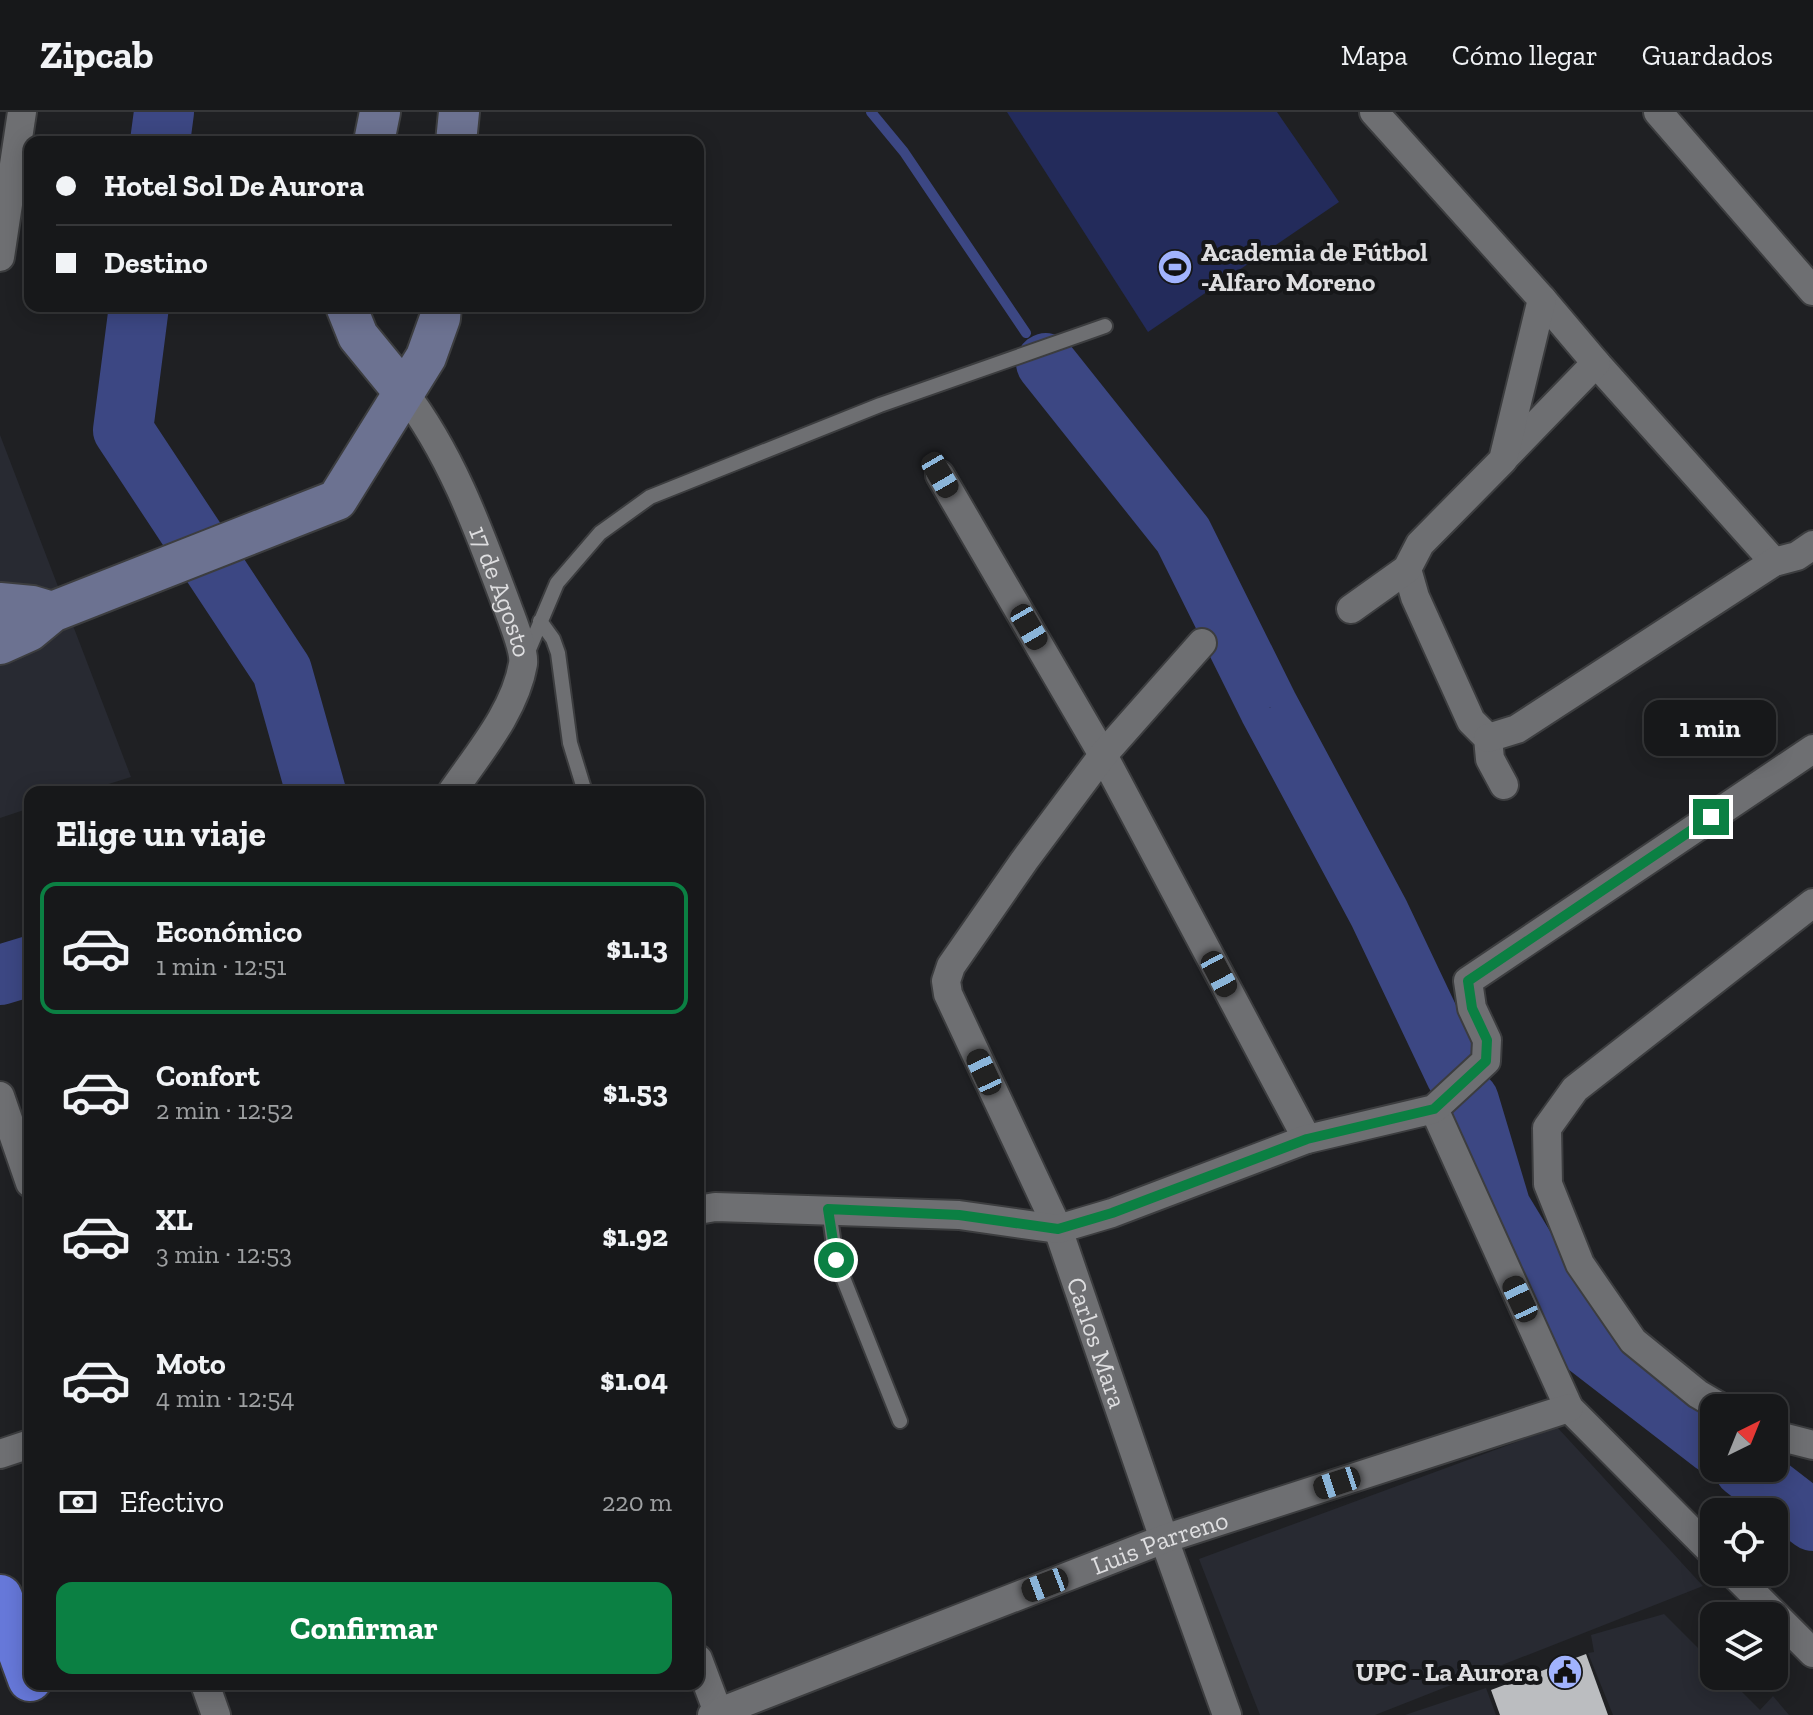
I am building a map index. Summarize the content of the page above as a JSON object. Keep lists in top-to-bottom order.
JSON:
{
  "streets": {
    "street": ["17 de Agosto", "Carlos Mara", "Luis Parreno"]
  },
  "crossings": [
    ["Carlos Mara", "Luis Parreno"]
  ],
  "places": {
    "sports": ["Academia de Fútbol -Alfaro Moreno"],
    "public building": ["UPC - La Aurora"]
  },
  "north": "top right",
  "page": {
    "header": "Zipcab",
    "nav": ["Mapa", "Cómo llegar", "Guardados"],
    "banner": ["Hotel Sol De Aurora", "Destino"],
    "bubble": "1 min",
    "heading": "Elige un viaje",
    "list": [
      {
        "name": "Económico",
        "note": "1 min · 12:51",
        "value": "$1.13"
      },
      {
        "name": "Confort",
        "note": "2 min · 12:52",
        "value": "$1.53"
      },
      {
        "name": "XL",
        "note": "3 min · 12:53",
        "value": "$1.92"
      },
      {
        "name": "Moto",
        "note": "4 min · 12:54",
        "value": "$1.04"
      }
    ],
    "pay": ["Efectivo", "220 m"],
    "buttons": "Confirmar"
  }
}
